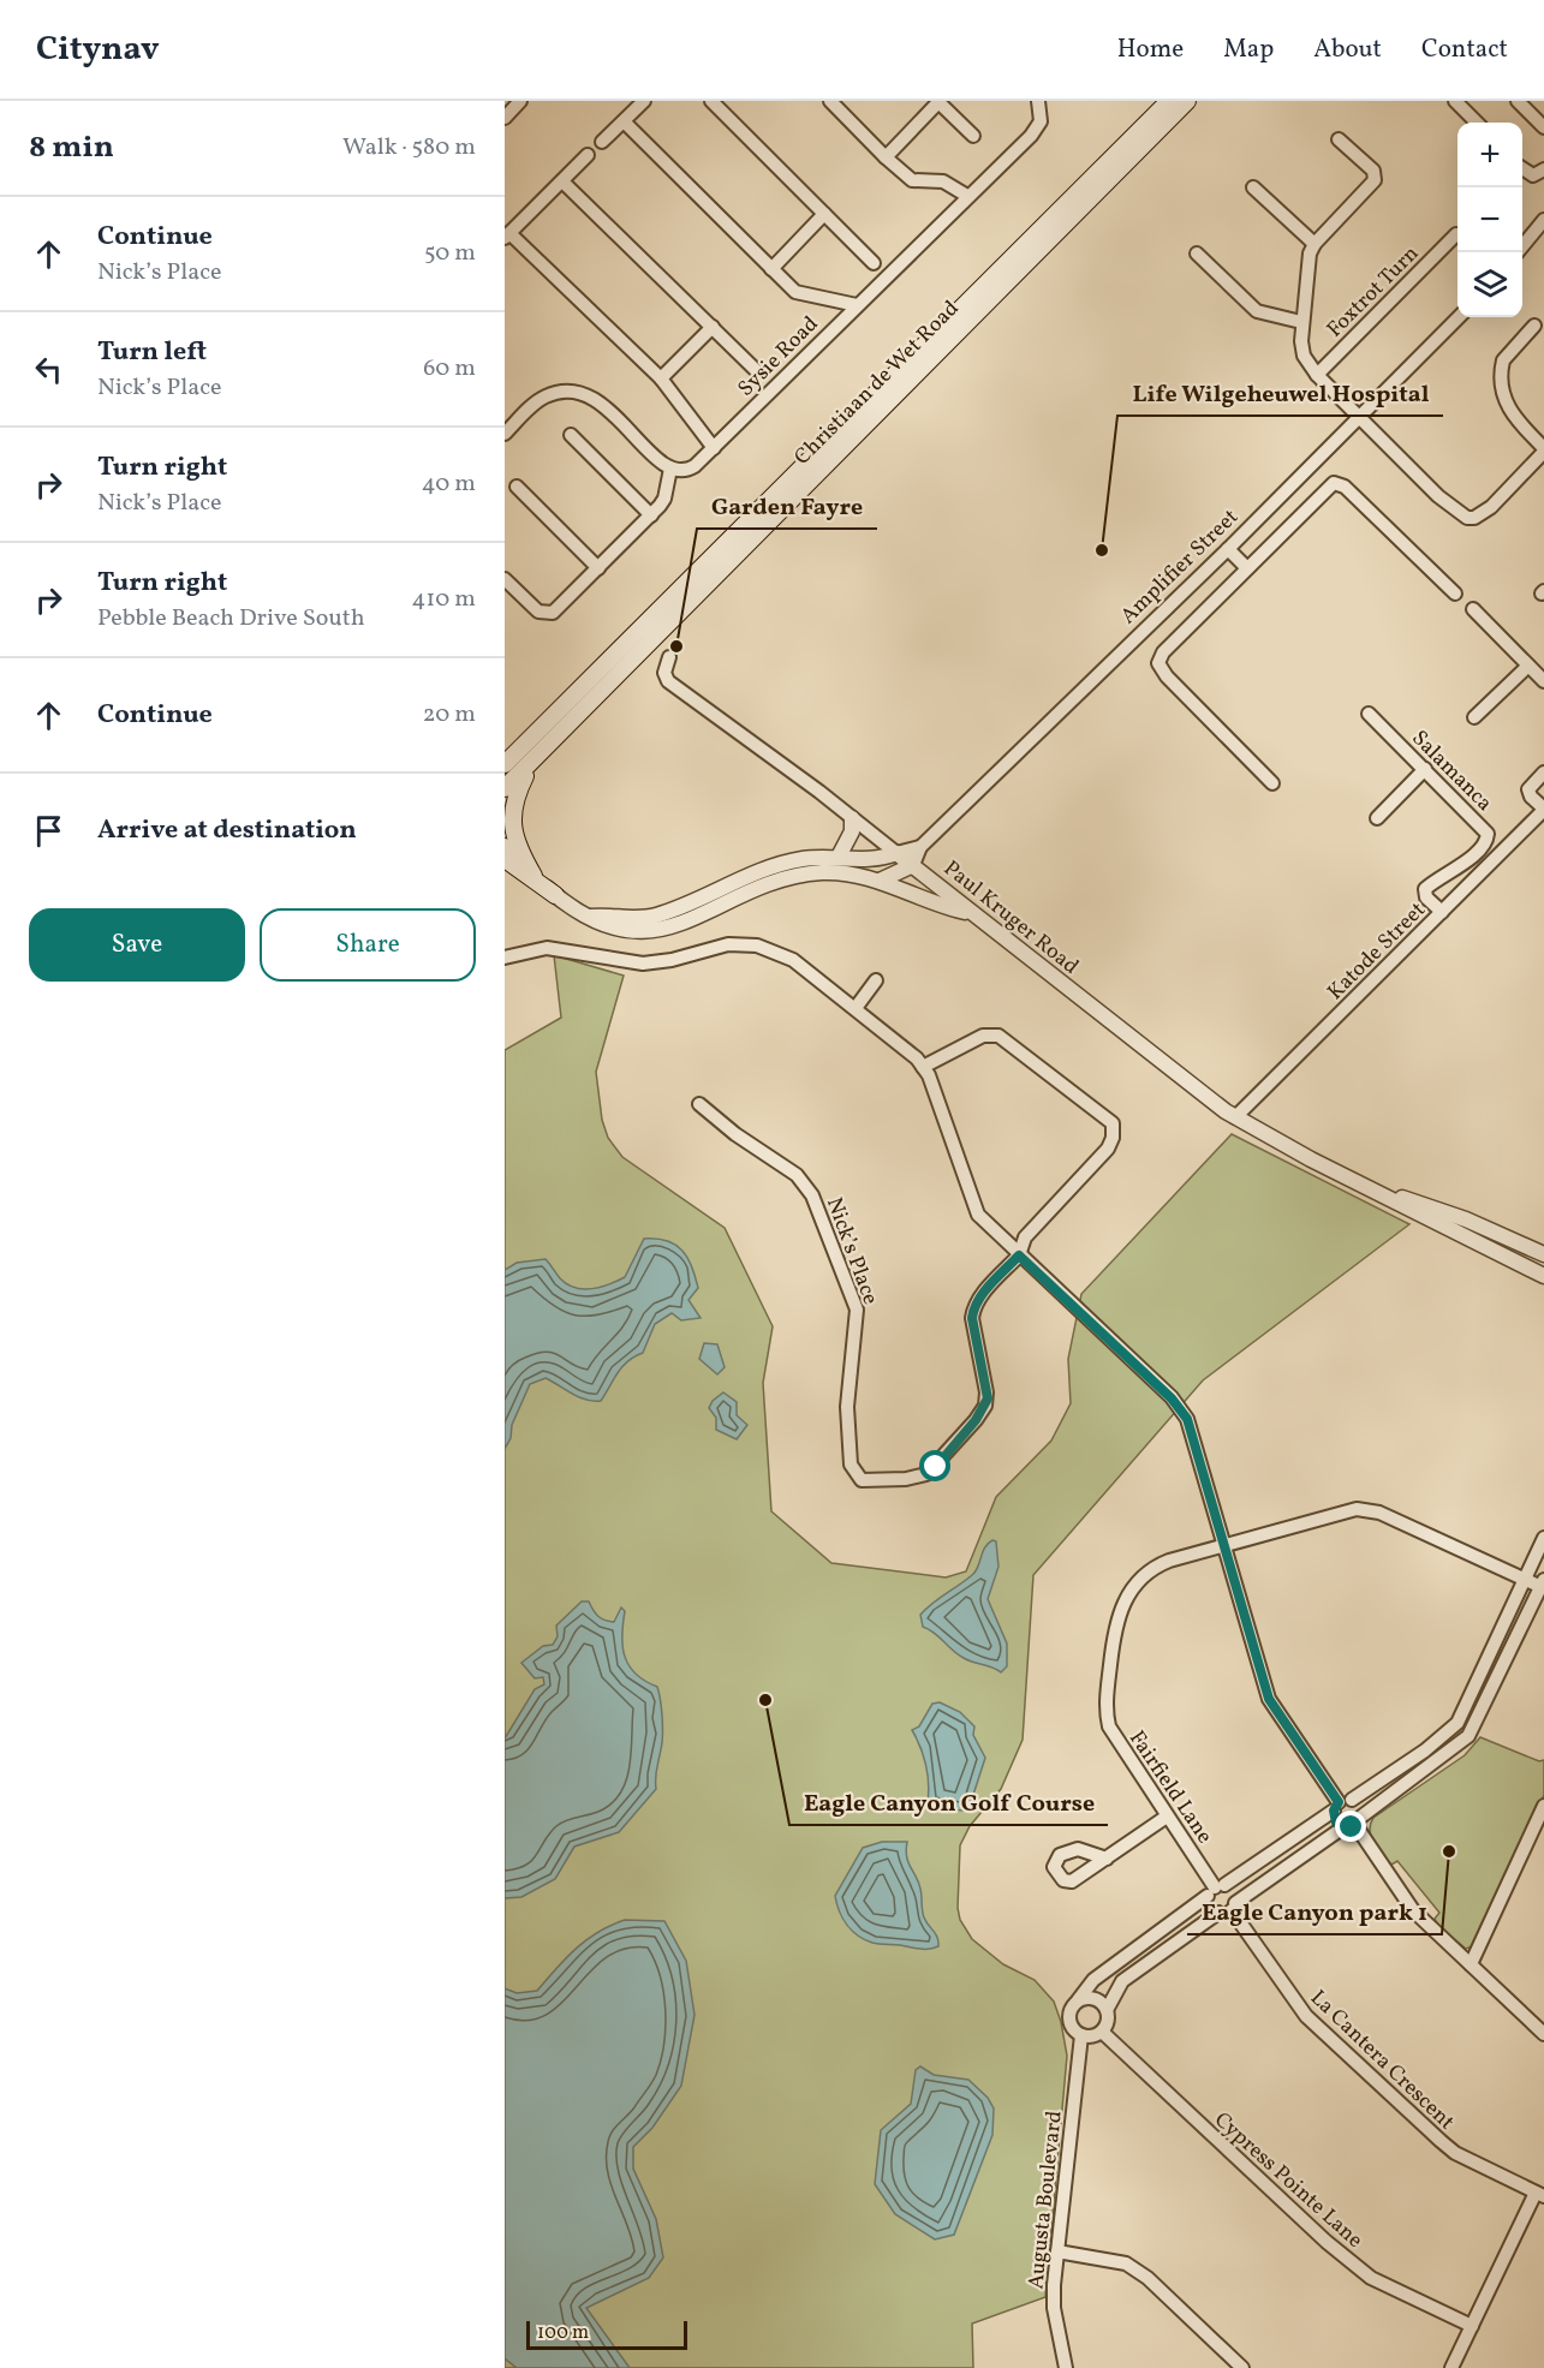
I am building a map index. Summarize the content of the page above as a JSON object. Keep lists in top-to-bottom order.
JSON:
{
  "streets": {
    "main road": ["Christiaan de Wet Road"],
    "street": [
      "Foxtrot Turn",
      "Sysie Road",
      "Amplifier Street",
      "Salamanca",
      "Paul Kruger Road",
      "Katode Street",
      "Nick’s Place",
      "Fairfield Lane",
      "La Cantera Crescent",
      "Cypress Pointe Lane",
      "Augusta Boulevard"
    ]
  },
  "crossings": [
    ["Amplifier Street", "Paul Kruger Road"],
    ["Salamanca", "Katode Street"],
    ["Paul Kruger Road", "Katode Street"],
    ["Cypress Pointe Lane", "Augusta Boulevard"]
  ],
  "places": [
    "Life Wilgeheuwel Hospital",
    "Garden Fayre",
    "Eagle Canyon Golf Course",
    "Eagle Canyon park 1"
  ],
  "scale_bar": "100 m",
  "page": {
    "header": "Citynav",
    "nav": [
      "Home",
      "Map",
      "About",
      "Contact"
    ],
    "heading": ["8 min", "Walk · 580 m"],
    "map_buttons": ["+", "−"],
    "list": [
      ["Continue", "Nick’s Place", "50 m"],
      ["Turn left", "Nick’s Place", "60 m"],
      ["Turn right", "Nick’s Place", "40 m"],
      ["Turn right", "Pebble Beach Drive South", "410 m"],
      ["Continue", "20 m"],
      "Arrive at destination"
    ],
    "buttons": ["Save", "Share"],
    "scale": "100 m"
  }
}
